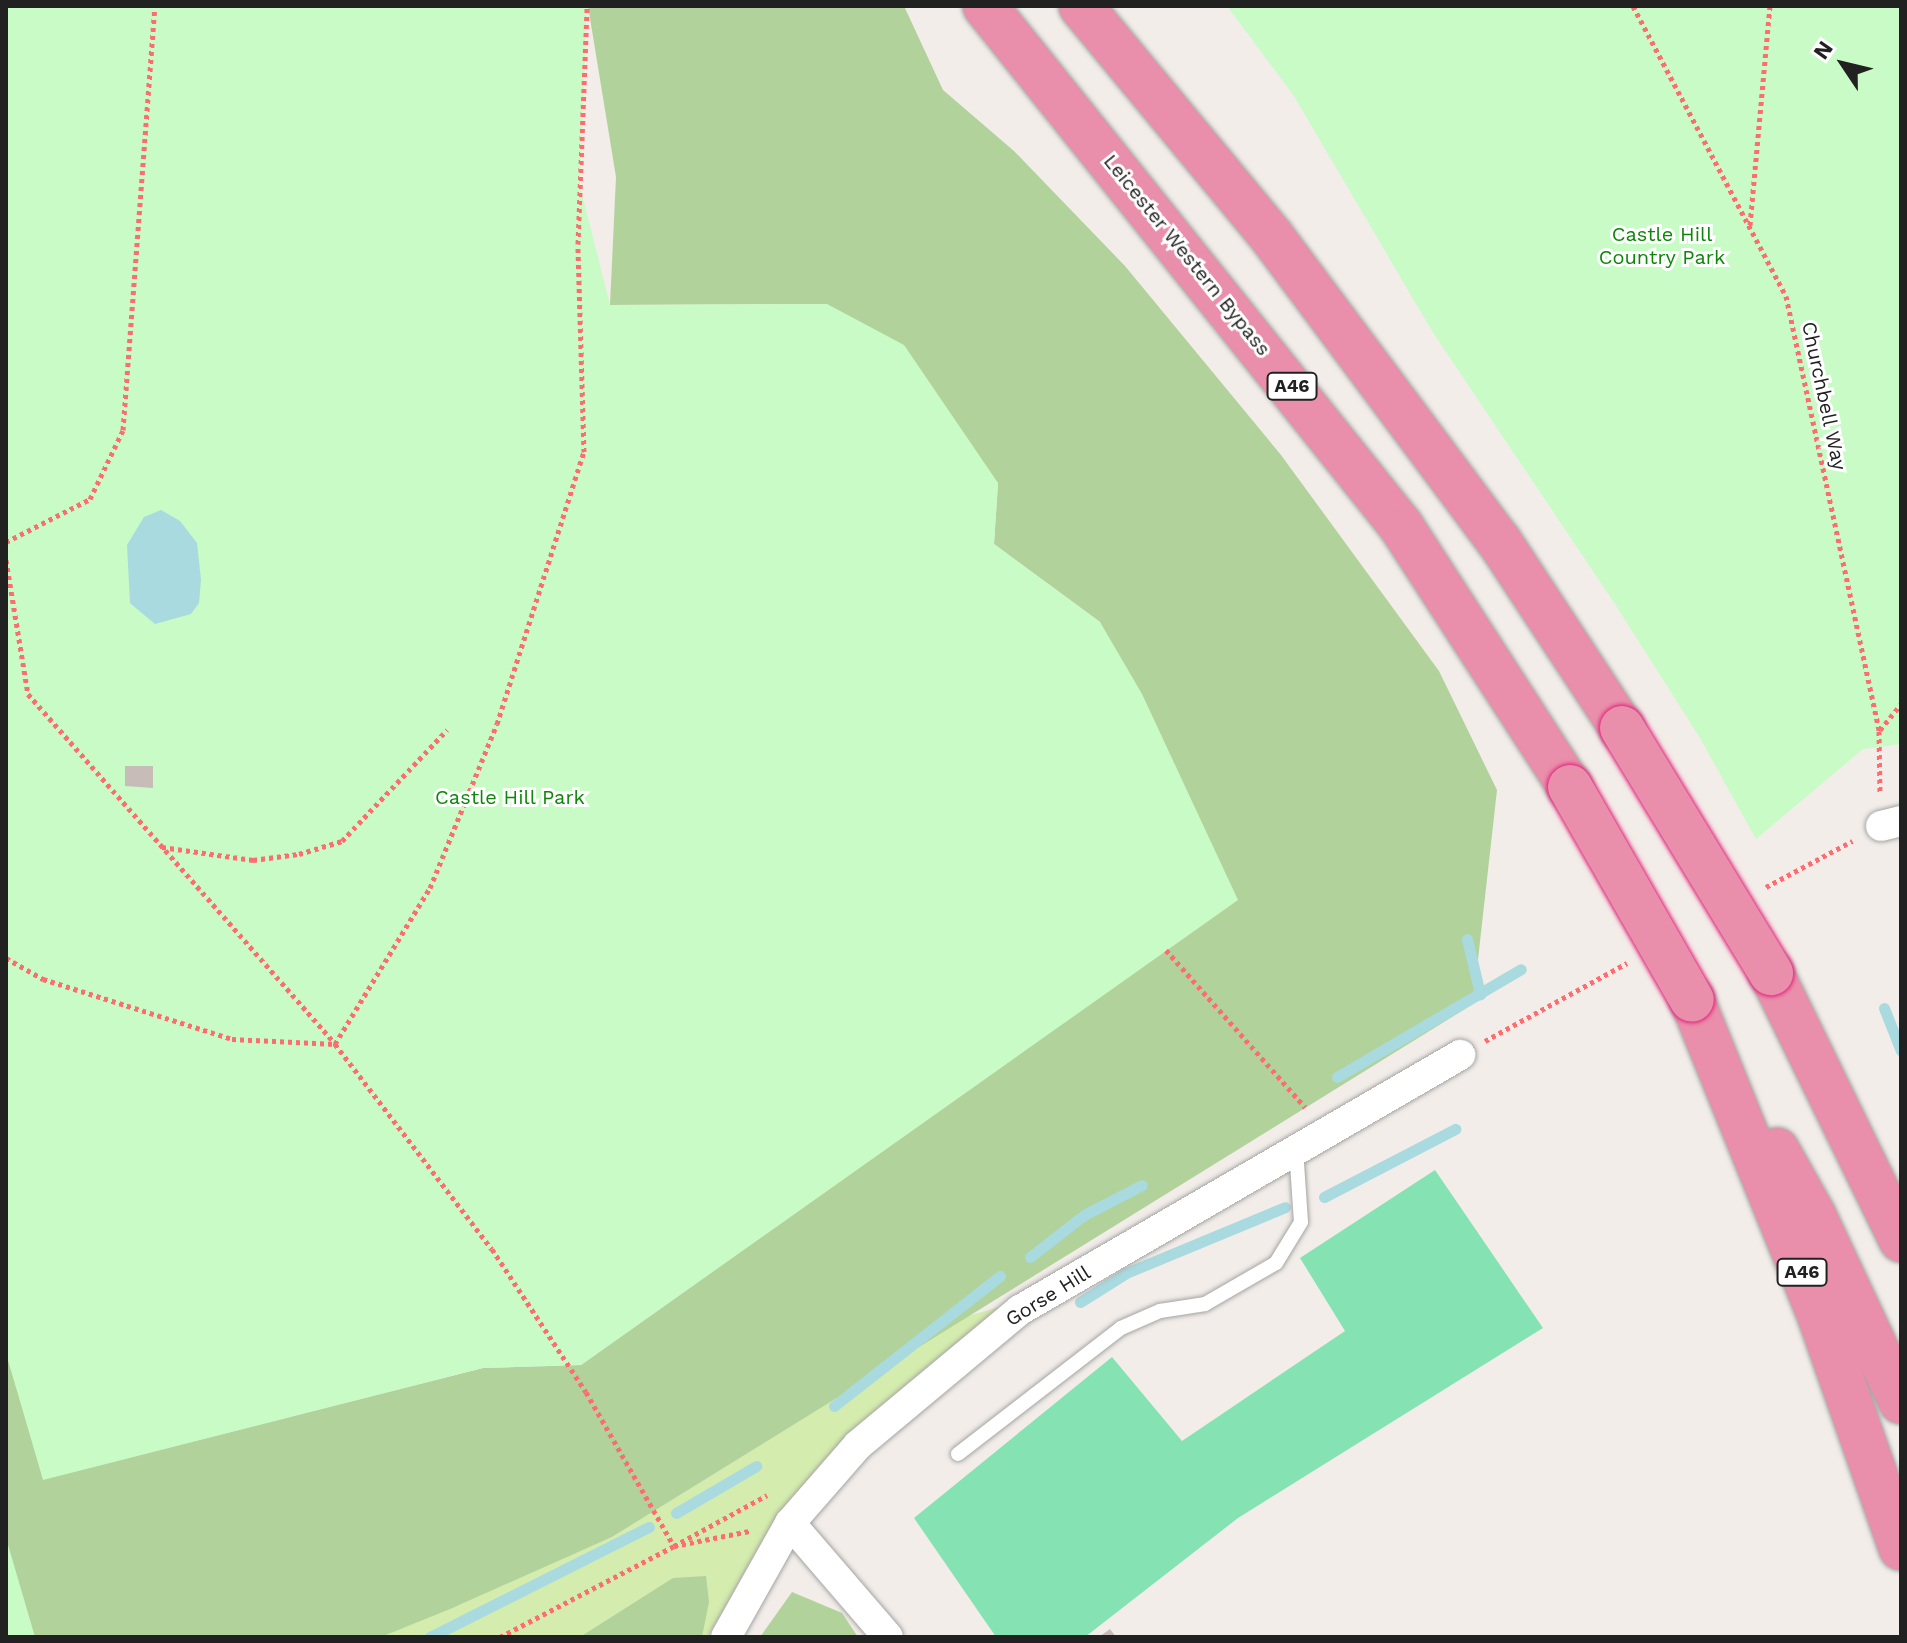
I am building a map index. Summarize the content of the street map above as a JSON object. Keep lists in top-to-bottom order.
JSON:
{
  "streets": {
    "highway": ["Leicester Western Bypass", "A46"],
    "street": ["Gorse Hill"],
    "path": ["Churchbell Way"]
  },
  "crossings": [
    ["Leicester Western Bypass", "A46"]
  ],
  "parks": ["Castle Hill Country Park", "Castle Hill Park"],
  "north": "top left"
}
